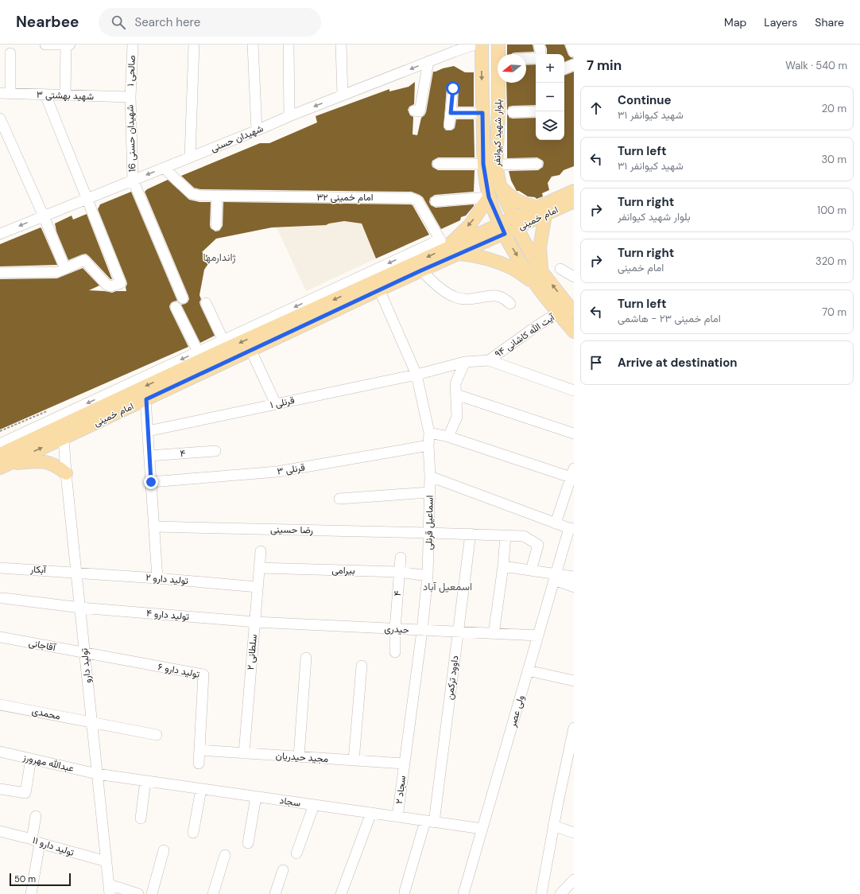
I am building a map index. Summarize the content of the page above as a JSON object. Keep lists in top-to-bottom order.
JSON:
{
  "streets": {
    "main road": ["بلوار شهید کیوانفر", "امام خمینی"],
    "street": [
      "صالحی ۱",
      "شهید بهشتی ۳",
      "شهیدان حسنی 16",
      "شهیدان حسنی",
      "امام خمینی ۳۲",
      "آیت الله کاشانی ۹۴",
      "قرنلی ۱",
      "۴",
      "قرنلی ۳",
      "اسماعیل قرنلی",
      "رضا حسینی",
      "آبکار",
      "بیرامی",
      "تولید دارو ۲",
      "تولید دارو ۴",
      "حیدری",
      "آقاجانی",
      "۲ سلطانی",
      "تولید دارو",
      "تولید دارو ۶",
      "داوود ترکمن",
      "ولی عصر",
      "محمدی",
      "مجید حیدریان",
      "عبدالله مهرورز",
      "سجاد ۲",
      "سجاد",
      "تولید دارو ۱۱"
    ]
  },
  "crossings": [
    ["صالحی ۱", "شهید بهشتی ۳"],
    ["صالحی ۱", "شهیدان حسنی 16"],
    ["شهید بهشتی ۳", "شهیدان حسنی 16"],
    ["بلوار شهید کیوانفر", "امام خمینی"],
    ["بلوار شهید کیوانفر", "آیت الله کاشانی ۹۴"],
    ["شهیدان حسنی 16", "شهیدان حسنی"],
    ["شهیدان حسنی", "امام خمینی ۳۲"],
    ["امام خمینی ۳۲", "امام خمینی"],
    ["امام خمینی", "اسماعیل قرنلی"],
    ["امام خمینی", "تولید دارو"],
    ["آیت الله کاشانی ۹۴", "قرنلی ۱"],
    ["آیت الله کاشانی ۹۴", "اسماعیل قرنلی"],
    ["قرنلی ۱", "اسماعیل قرنلی"],
    ["۴", "بیرامی"],
    ["۴", "حیدری"],
    ["قرنلی ۳", "اسماعیل قرنلی"],
    ["اسماعیل قرنلی", "رضا حسینی"],
    ["اسماعیل قرنلی", "بیرامی"],
    ["اسماعیل قرنلی", "حیدری"],
    ["اسماعیل قرنلی", "مجید حیدریان"],
    ["اسماعیل قرنلی", "سجاد ۲"],
    ["رضا حسینی", "داوود ترکمن"],
    ["آبکار", "تولید دارو ۲"],
    ["آبکار", "تولید دارو"],
    ["بیرامی", "۲ سلطانی"],
    ["تولید دارو ۲", "۲ سلطانی"],
    ["تولید دارو ۲", "تولید دارو"],
    ["تولید دارو ۴", "حیدری"],
    ["تولید دارو ۴", "۲ سلطانی"],
    ["تولید دارو ۴", "تولید دارو"],
    ["حیدری", "۲ سلطانی"],
    ["حیدری", "داوود ترکمن"],
    ["حیدری", "ولی عصر"],
    ["آقاجانی", "تولید دارو"],
    ["آقاجانی", "تولید دارو ۶"],
    ["۲ سلطانی", "مجید حیدریان"],
    ["تولید دارو", "تولید دارو ۶"],
    ["تولید دارو", "محمدی"],
    ["تولید دارو", "عبدالله مهرورز"],
    ["تولید دارو", "سجاد"],
    ["تولید دارو", "تولید دارو ۱۱"],
    ["تولید دارو ۶", "مجید حیدریان"],
    ["داوود ترکمن", "سجاد"],
    ["ولی عصر", "سجاد"],
    ["مجید حیدریان", "سجاد ۲"],
    ["عبدالله مهرورز", "سجاد"],
    ["سجاد ۲", "سجاد"]
  ],
  "one_way": ["شهیدان حسنی"],
  "districts": ["ژاندارمها", "اسمعیل آباد"],
  "scale_bar": "50 m",
  "north": "left",
  "page": {
    "header": "Nearbee",
    "search": "Search here",
    "nav": ["Map", "Layers", "Share"],
    "heading": ["7 min", "Walk · 540 m"],
    "map_buttons": ["+", "−"],
    "list": [
      ["Continue", "شهید کیوانفر ۳۱", "20 m"],
      ["Turn left", "شهید کیوانفر ۳۱", "30 m"],
      ["Turn right", "بلوار شهید کیوانفر", "100 m"],
      ["Turn right", "امام خمینی", "320 m"],
      ["Turn left", "امام خمینی ۲۳ - هاشمی", "70 m"],
      "Arrive at destination"
    ],
    "scale": "50 m"
  }
}
